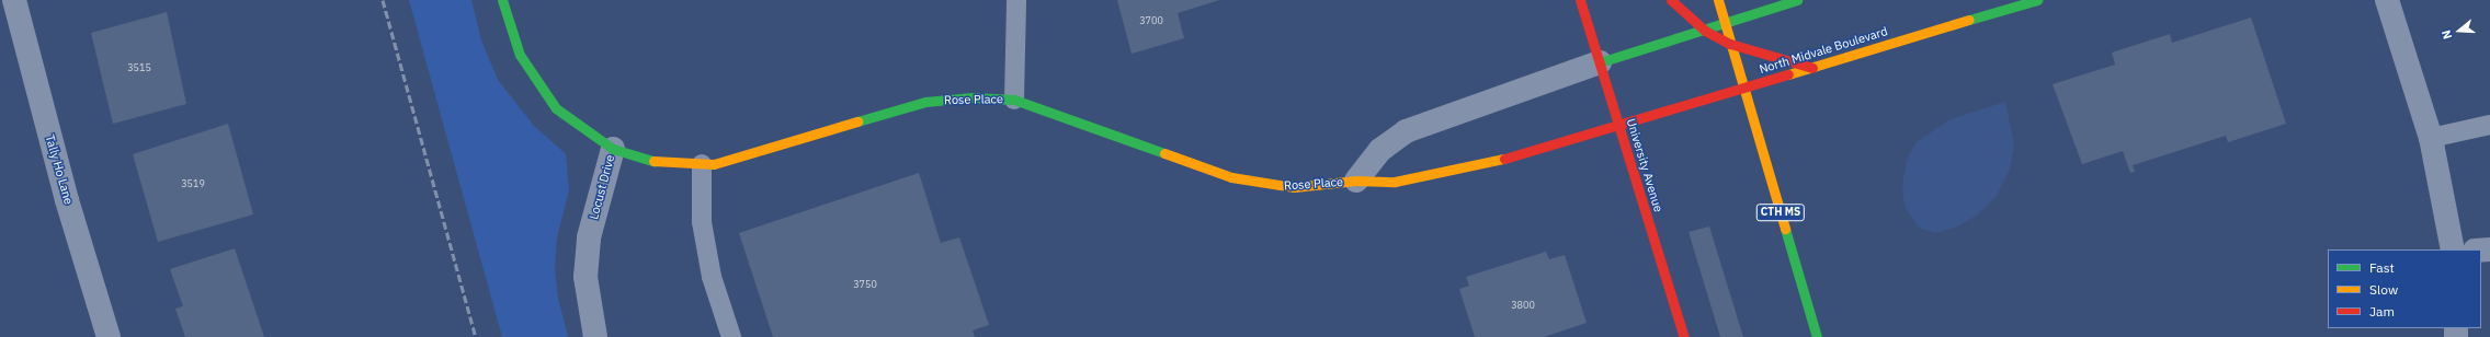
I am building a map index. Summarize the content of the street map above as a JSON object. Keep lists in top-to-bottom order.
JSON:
{
  "streets": {
    "main road": [
      "North Midvale Boulevard",
      "Rose Place",
      "University Avenue",
      "Locust Drive",
      "CTH MS"
    ],
    "street": ["Tally Ho Lane"]
  },
  "crossings": [
    ["North Midvale Boulevard", "Rose Place"],
    ["North Midvale Boulevard", "University Avenue"],
    ["North Midvale Boulevard", "CTH MS"],
    ["Rose Place", "University Avenue"],
    ["Rose Place", "Locust Drive"]
  ],
  "house_numbers": [
    "3700",
    "3515",
    "3519",
    "3750",
    "3800"
  ],
  "legend": ["Fast", "Slow", "Jam"],
  "north": "left"
}
